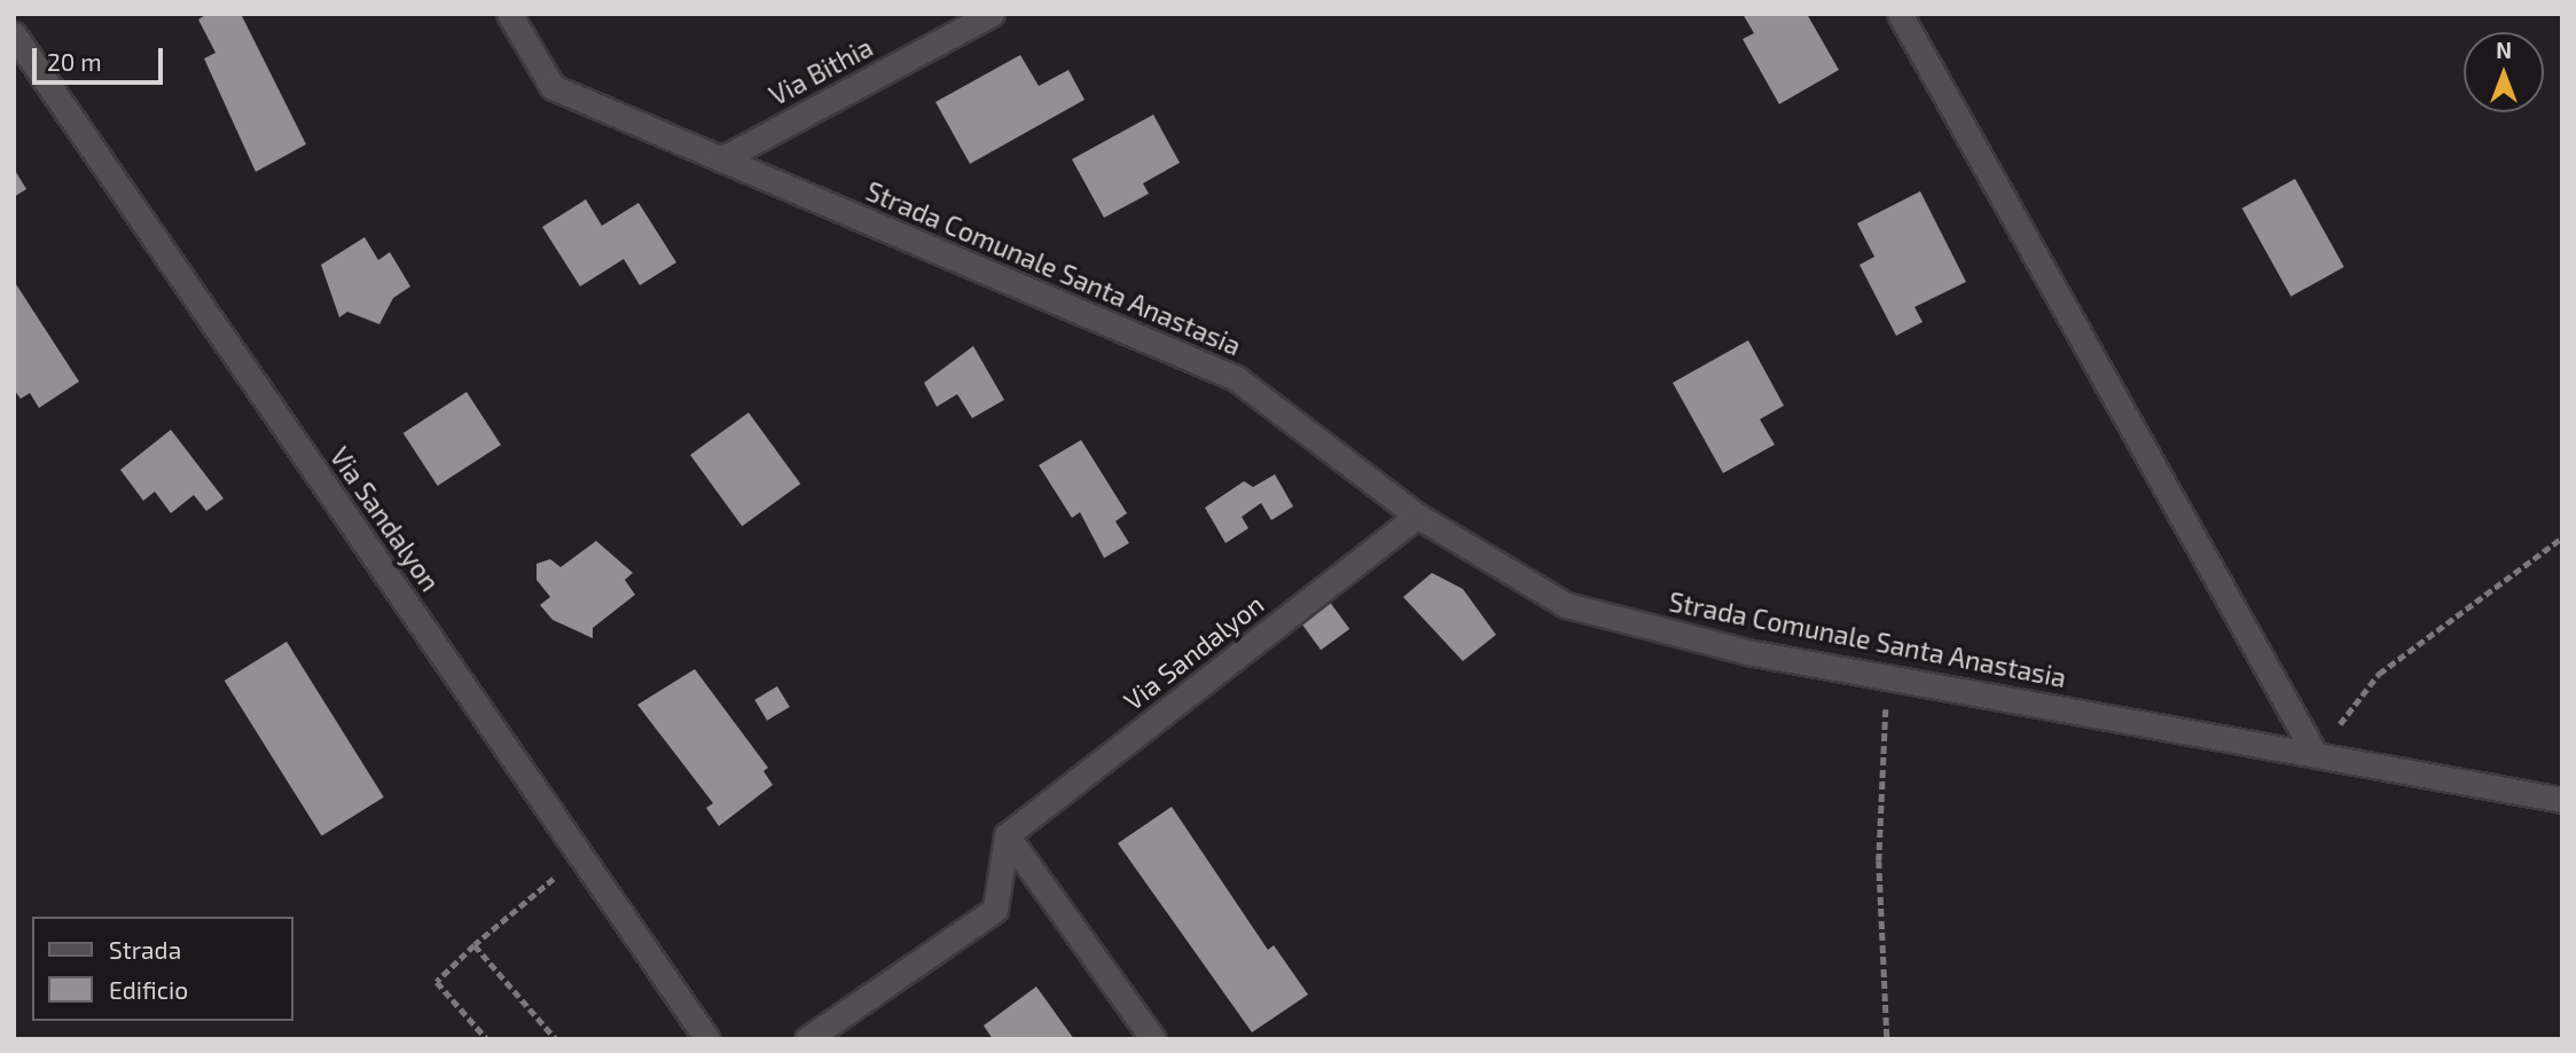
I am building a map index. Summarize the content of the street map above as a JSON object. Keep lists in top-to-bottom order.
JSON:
{
  "streets": {
    "street": ["Via Bithia", "Strada Comunale Santa Anastasia", "Via Sandalyon"]
  },
  "crossings": [
    ["Via Bithia", "Strada Comunale Santa Anastasia"],
    ["Strada Comunale Santa Anastasia", "Via Sandalyon"]
  ],
  "legend": ["Strada", "Edificio"],
  "scale_bar": "20 m",
  "north": "top"
}
